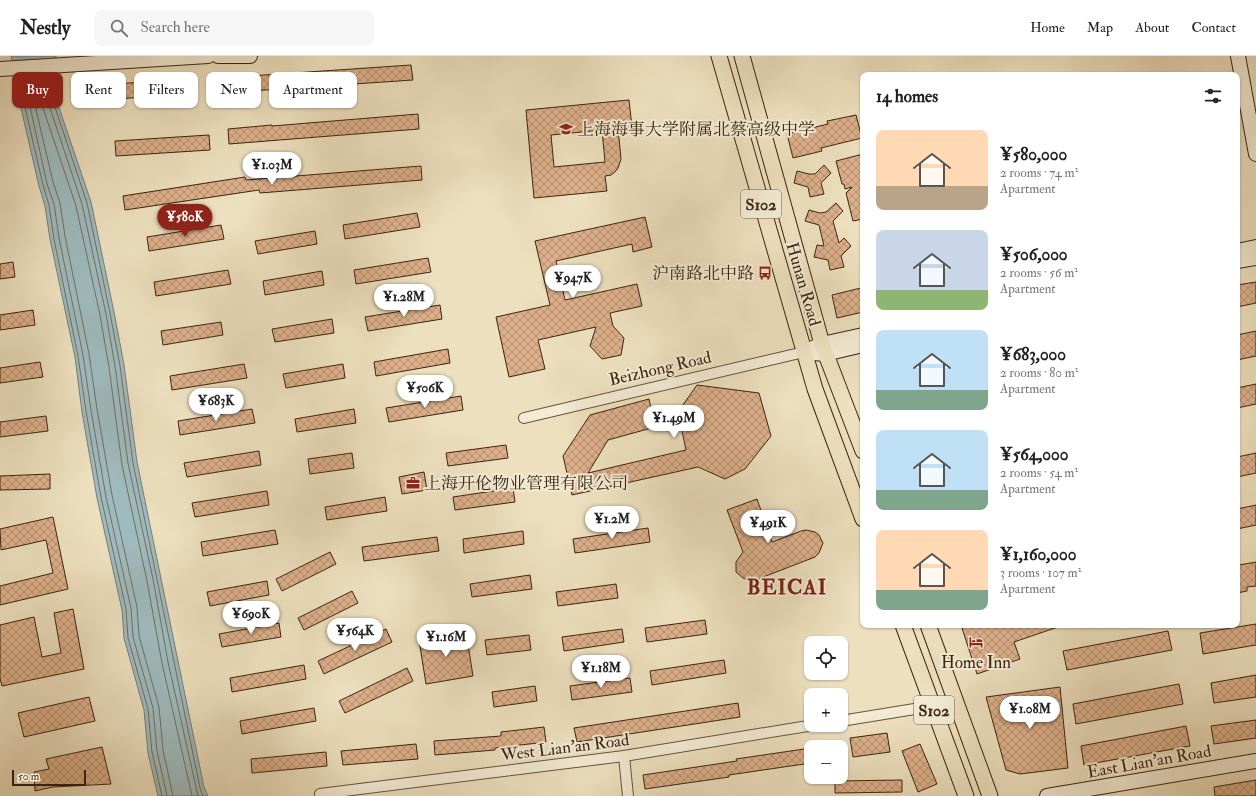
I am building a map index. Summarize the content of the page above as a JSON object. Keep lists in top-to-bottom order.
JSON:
{
  "streets": {
    "main road": ["S102", "Hunan Road"],
    "street": ["Beizhong Road", "West Lian'an Road", "East Lian'an Road"]
  },
  "crossings": [
    ["Hunan Road", "Beizhong Road"]
  ],
  "districts": ["BEICAI"],
  "places": {
    "school or university": ["上海海事大学附属北蔡高级中学"],
    "bus stop": ["沪南路北中路"],
    "office": ["上海开伦物业管理有限公司"],
    "hotel": ["Home Inn"]
  },
  "scale_bar": "50 m",
  "page": {
    "header": "Nestly",
    "search": "Search here",
    "nav": [
      "Home",
      "Map",
      "About",
      "Contact"
    ],
    "chip": [
      "Buy",
      "Rent",
      "Filters",
      "New",
      "Apartment"
    ],
    "heading": "14 homes",
    "list": [
      {
        "name": "¥580,000",
        "note": "2 rooms · 74 m² · Apartment"
      },
      {
        "name": "¥506,000",
        "note": "2 rooms · 56 m² · Apartment"
      },
      {
        "name": "¥683,000",
        "note": "2 rooms · 80 m² · Apartment"
      },
      {
        "name": "¥564,000",
        "note": "2 rooms · 54 m² · Apartment"
      },
      {
        "name": "¥1,160,000",
        "note": "3 rooms · 107 m² · Apartment"
      }
    ],
    "price": [
      "¥1.03M",
      "¥580K",
      "¥947K",
      "¥1.28M",
      "¥506K",
      "¥683K",
      "¥1.49M",
      "¥1.2M",
      "¥491K",
      "¥690K",
      "¥564K",
      "¥1.16M",
      "¥1.18M",
      "¥1.08M"
    ],
    "map_buttons": ["+", "−"],
    "scale": "50 m"
  }
}
